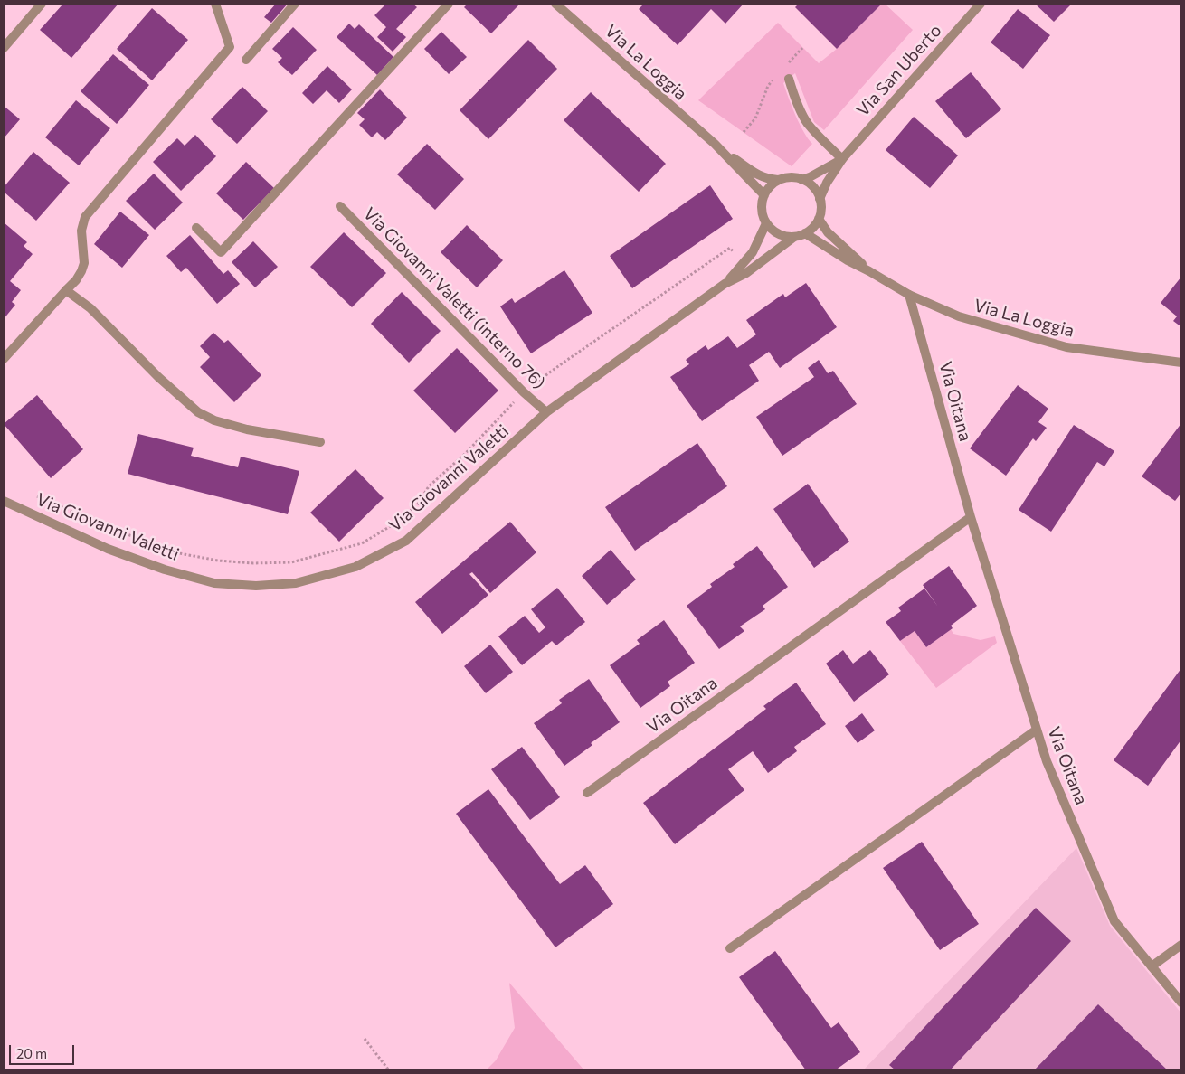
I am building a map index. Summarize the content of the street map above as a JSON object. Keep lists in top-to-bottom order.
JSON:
{
  "streets": {
    "street": [
      "Via La Loggia",
      "Via San Uberto",
      "Via Giovanni Valetti (interno 76)",
      "Via Oitana",
      "Via Giovanni Valetti"
    ]
  },
  "crossings": [
    ["Via La Loggia", "Via San Uberto"],
    ["Via La Loggia", "Via Oitana"],
    ["Via La Loggia", "Via Giovanni Valetti"],
    ["Via San Uberto", "Via Giovanni Valetti"],
    ["Via Giovanni Valetti (interno 76)", "Via Giovanni Valetti"]
  ],
  "scale_bar": "20 m"
}
